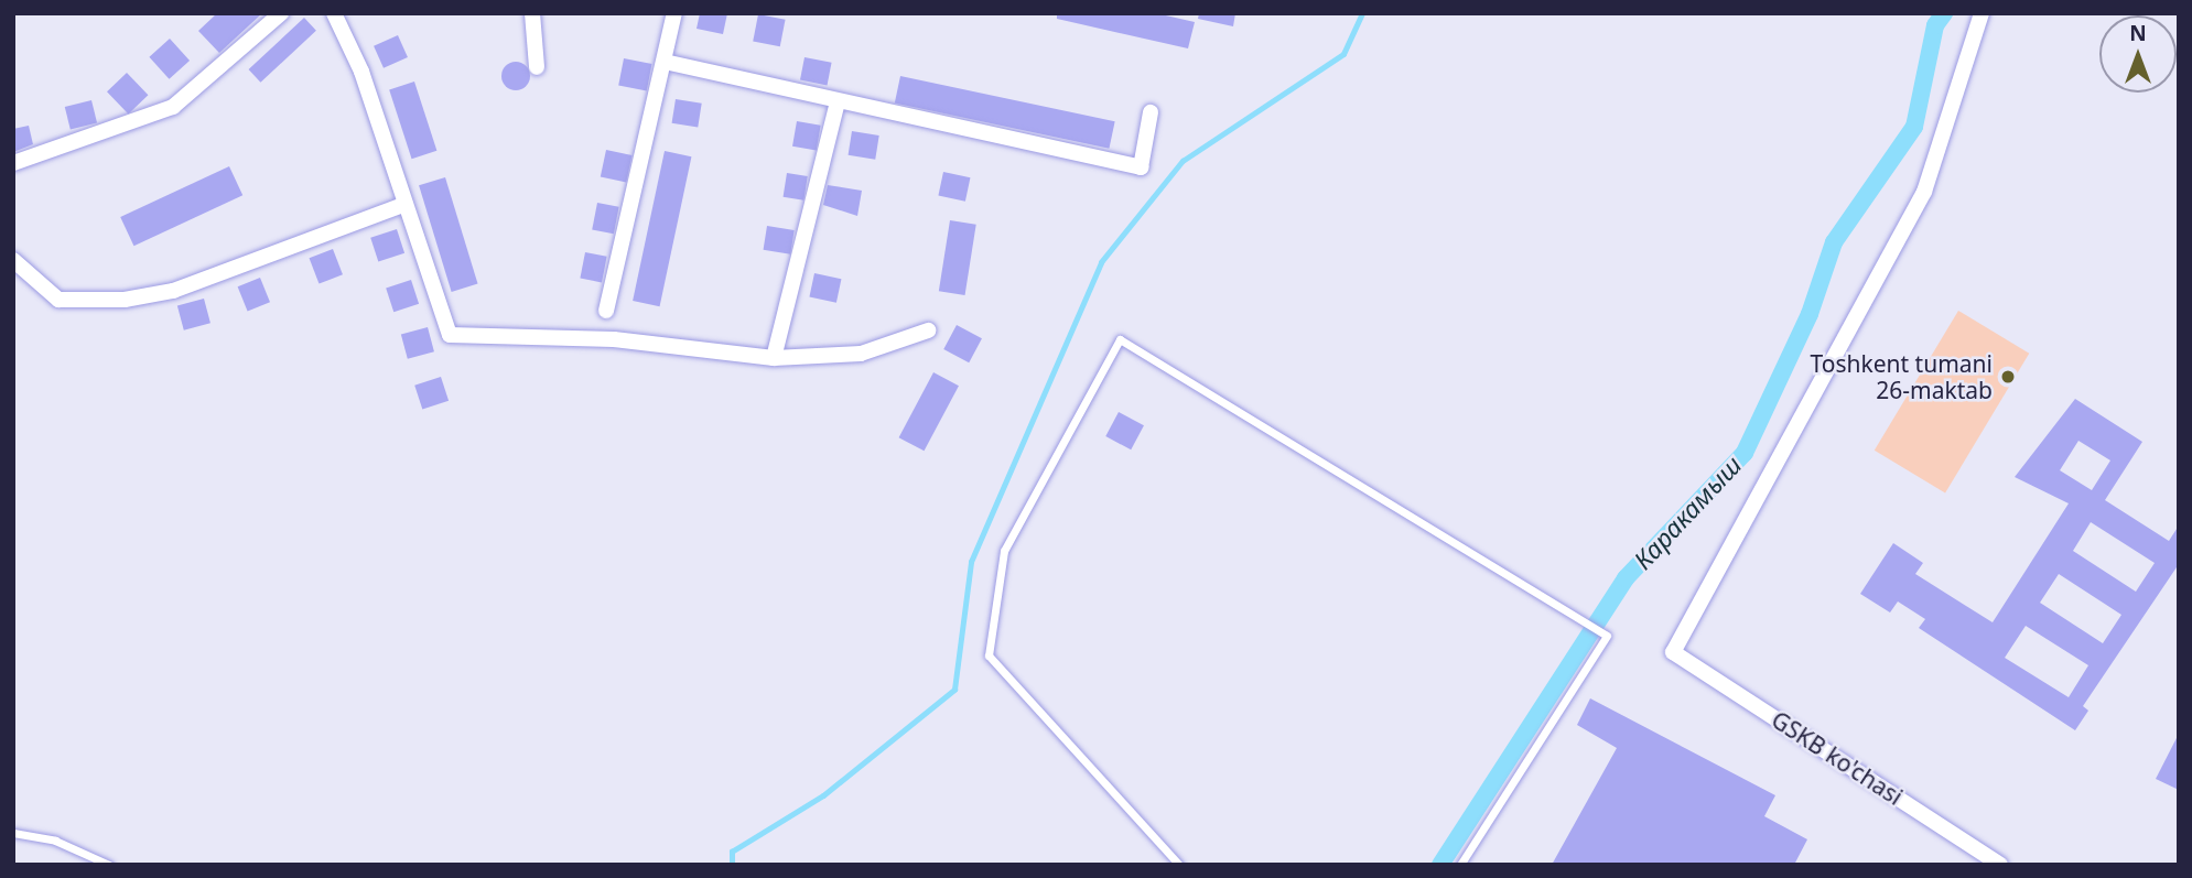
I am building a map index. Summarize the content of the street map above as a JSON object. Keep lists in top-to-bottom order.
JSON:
{
  "streets": {
    "street": ["GSKB ko'chasi"]
  },
  "water": ["Каракамыш"],
  "places": ["Toshkent tumani 26-maktab"],
  "north": "top"
}
